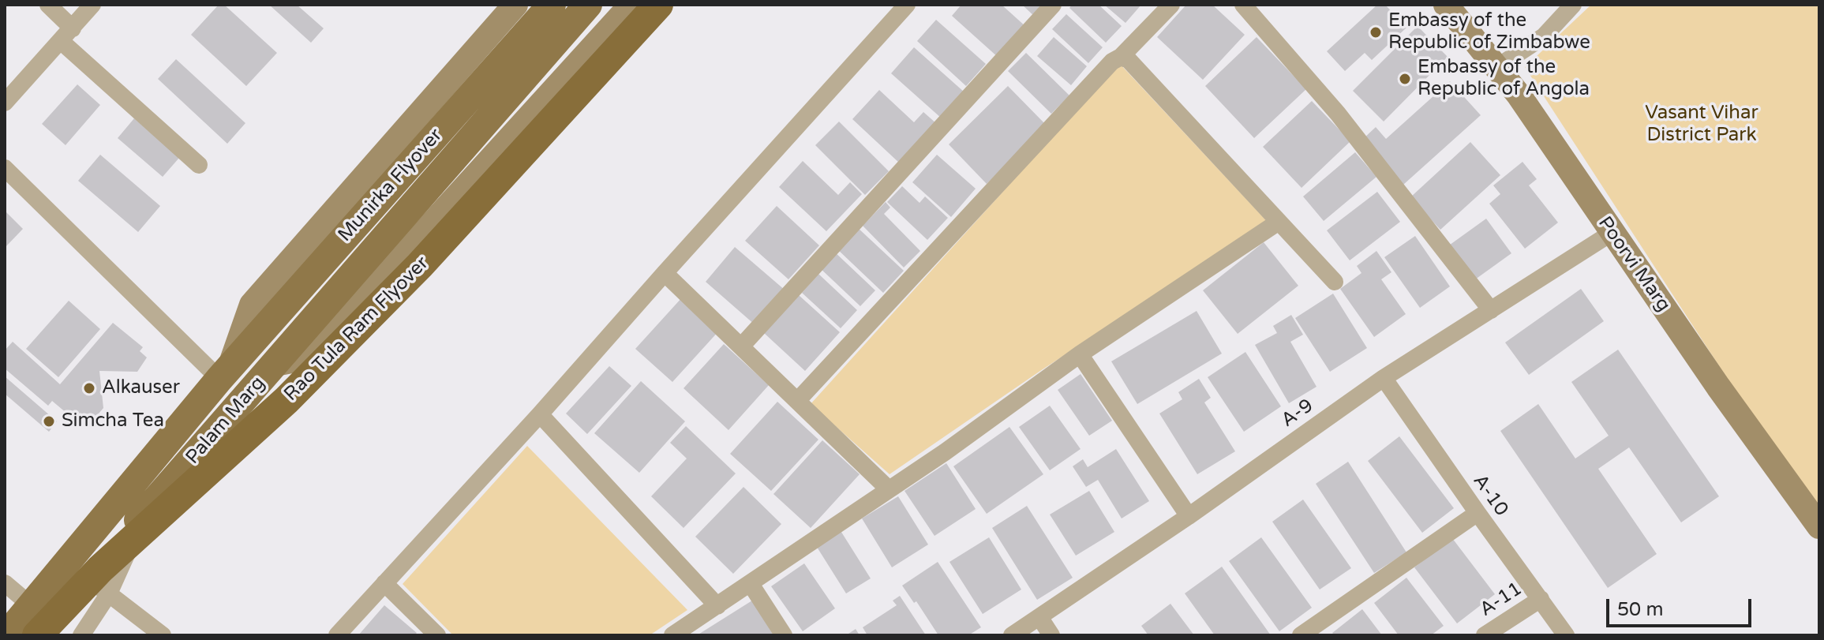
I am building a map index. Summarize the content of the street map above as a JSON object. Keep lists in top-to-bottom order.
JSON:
{
  "streets": {
    "highway": ["Rao Tula Ram Flyover"],
    "main road": ["Munirka Flyover", "Poorvi Marg", "Palam Marg"],
    "street": ["A-9", "A-10", "A-11"]
  },
  "crossings": [
    ["Munirka Flyover", "Palam Marg"],
    ["Poorvi Marg", "A-9"],
    ["Rao Tula Ram Flyover", "Palam Marg"],
    ["A-9", "A-10"],
    ["A-10", "A-11"]
  ],
  "parks": ["Vasant Vihar District Park"],
  "places": [
    "Embassy of the Republic of Zimbabwe",
    "Embassy of the Republic of Angola",
    "Alkauser",
    "Simcha Tea"
  ],
  "scale_bar": "50 m"
}
